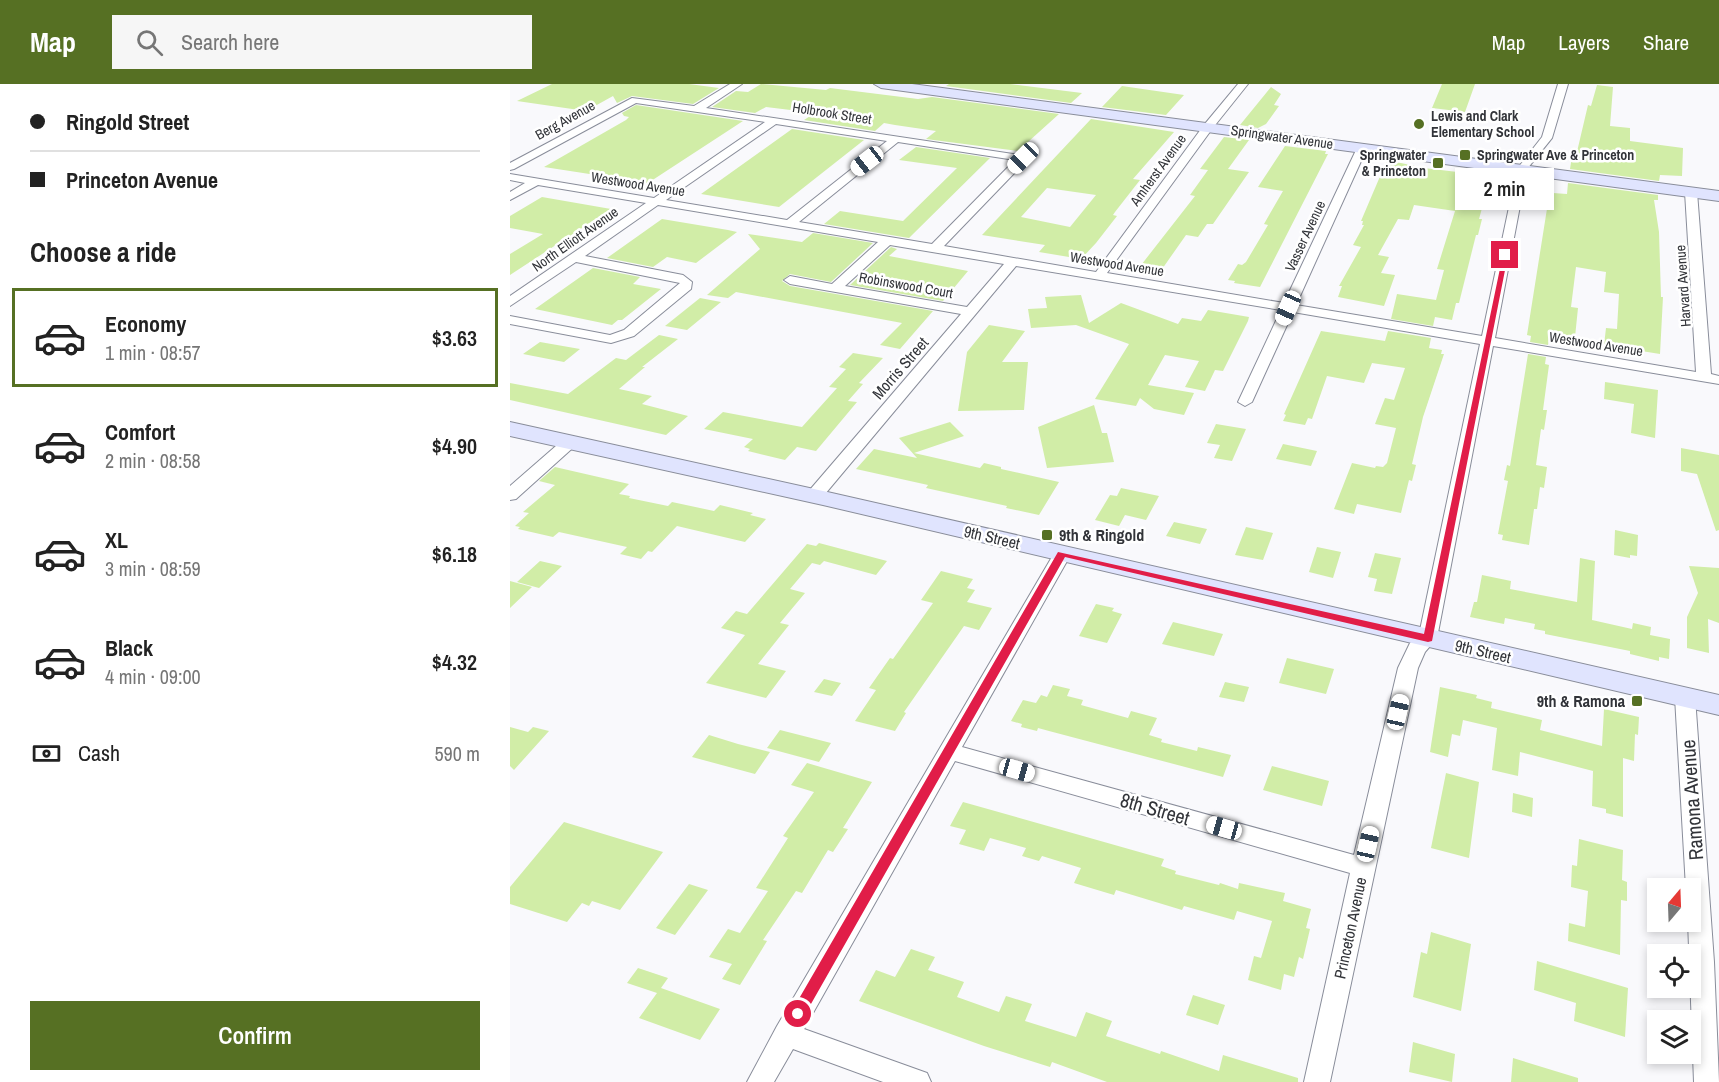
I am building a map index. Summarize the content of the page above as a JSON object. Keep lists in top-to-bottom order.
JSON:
{
  "streets": {
    "street": [
      "Holbrook Street",
      "Berg Avenue",
      "Springwater Avenue",
      "Amherst Avenue",
      "Westwood Avenue",
      "Vasser Avenue",
      "North Elliott Avenue",
      "Robinswood Court",
      "Harvard Avenue",
      "Morris Street",
      "9th Street",
      "Ramona Avenue",
      "8th Street",
      "Princeton Avenue"
    ]
  },
  "crossings": [
    ["Holbrook Street", "Berg Avenue"],
    ["Holbrook Street", "Westwood Avenue"],
    ["Holbrook Street", "North Elliott Avenue"],
    ["Springwater Avenue", "Amherst Avenue"],
    ["Springwater Avenue", "Vasser Avenue"],
    ["Springwater Avenue", "Harvard Avenue"],
    ["Springwater Avenue", "Princeton Avenue"],
    ["Amherst Avenue", "Westwood Avenue"],
    ["Westwood Avenue", "Vasser Avenue"],
    ["Westwood Avenue", "North Elliott Avenue"],
    ["Westwood Avenue", "Robinswood Court"],
    ["Westwood Avenue", "Harvard Avenue"],
    ["Westwood Avenue", "Morris Street"],
    ["Westwood Avenue", "Princeton Avenue"],
    ["Robinswood Court", "Morris Street"],
    ["Morris Street", "9th Street"],
    ["9th Street", "Ramona Avenue"],
    ["9th Street", "Princeton Avenue"],
    ["8th Street", "Princeton Avenue"]
  ],
  "places": {
    "other": ["Lewis and Clark Elementary School"],
    "transit": [
      "Springwater Ave & Princeton",
      "Springwater & Princeton",
      "9th & Ringold",
      "9th & Ramona"
    ]
  },
  "north": "top",
  "page": {
    "header": "Map",
    "search": "Search here",
    "nav": ["Map", "Layers", "Share"],
    "banner": ["Ringold Street", "Princeton Avenue"],
    "bubble": "2 min",
    "heading": "Choose a ride",
    "list": [
      {
        "name": "Economy",
        "note": "1 min · 08:57",
        "value": "$3.63"
      },
      {
        "name": "Comfort",
        "note": "2 min · 08:58",
        "value": "$4.90"
      },
      {
        "name": "XL",
        "note": "3 min · 08:59",
        "value": "$6.18"
      },
      {
        "name": "Black",
        "note": "4 min · 09:00",
        "value": "$4.32"
      }
    ],
    "pay": ["Cash", "590 m"],
    "buttons": "Confirm"
  }
}
